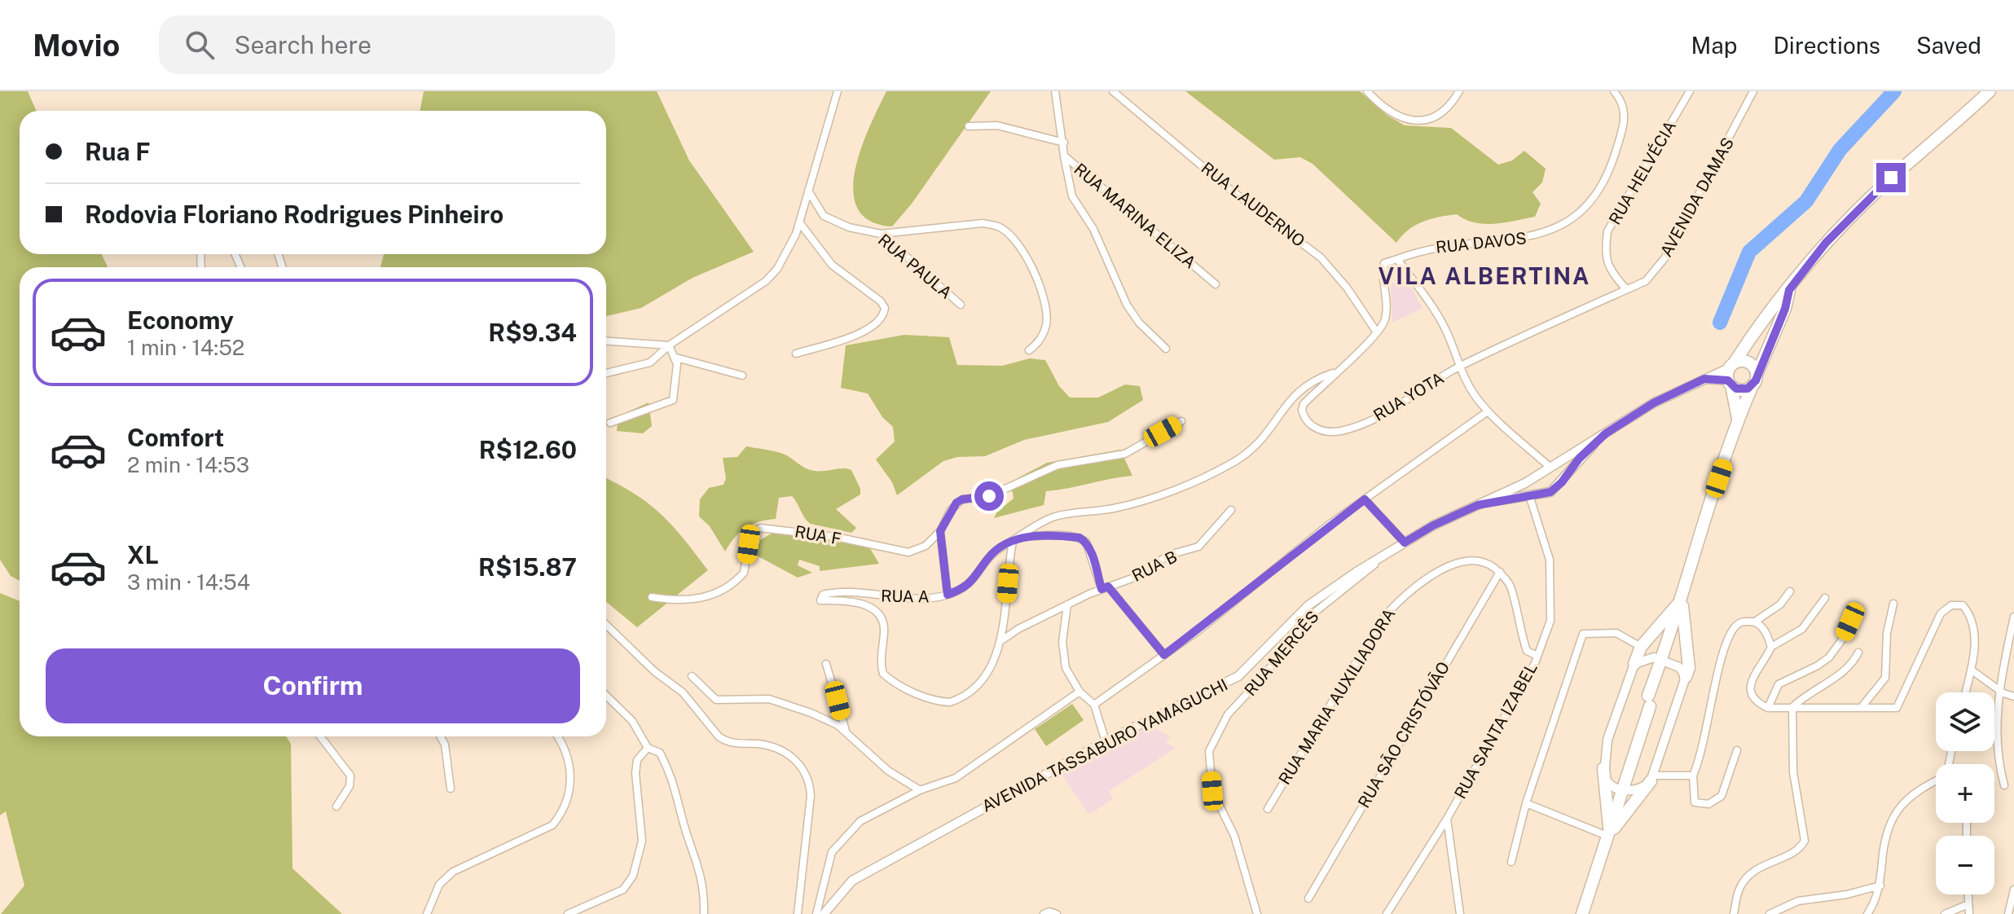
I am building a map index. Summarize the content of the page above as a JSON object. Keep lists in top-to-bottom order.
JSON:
{
  "streets": {
    "street": [
      "RUA HELVÉCIA",
      "AVENIDA DAMAS",
      "RUA LAUDERNO",
      "RUA MARINA ELIZA",
      "RUA DAVOS",
      "RUA PAULA",
      "RUA YOTA",
      "RUA F",
      "RUA B",
      "RUA A",
      "RUA MERCÊS",
      "RUA MARIA AUXILIADORA",
      "RUA SANTA IZABEL",
      "RUA SÃO CRISTÓVÃO",
      "AVENIDA TASSABURO YAMAGUCHI"
    ]
  },
  "crossings": [
    ["RUA HELVÉCIA", "AVENIDA DAMAS"],
    ["AVENIDA DAMAS", "RUA YOTA"],
    ["RUA LAUDERNO", "RUA DAVOS"],
    ["RUA YOTA", "RUA A"],
    ["RUA B", "RUA A"],
    ["RUA MERCÊS", "AVENIDA TASSABURO YAMAGUCHI"],
    ["RUA MARIA AUXILIADORA", "RUA SÃO CRISTÓVÃO"]
  ],
  "districts": ["VILA ALBERTINA"],
  "page": {
    "header": "Movio",
    "search": "Search here",
    "nav": ["Map", "Directions", "Saved"],
    "banner": ["Rua F", "Rodovia Floriano Rodrigues Pinheiro"],
    "list": [
      {
        "name": "Economy",
        "note": "1 min · 14:52",
        "value": "R$9.34"
      },
      {
        "name": "Comfort",
        "note": "2 min · 14:53",
        "value": "R$12.60"
      },
      {
        "name": "XL",
        "note": "3 min · 14:54",
        "value": "R$15.87"
      }
    ],
    "buttons": "Confirm",
    "map_buttons": ["+", "−"]
  }
}
